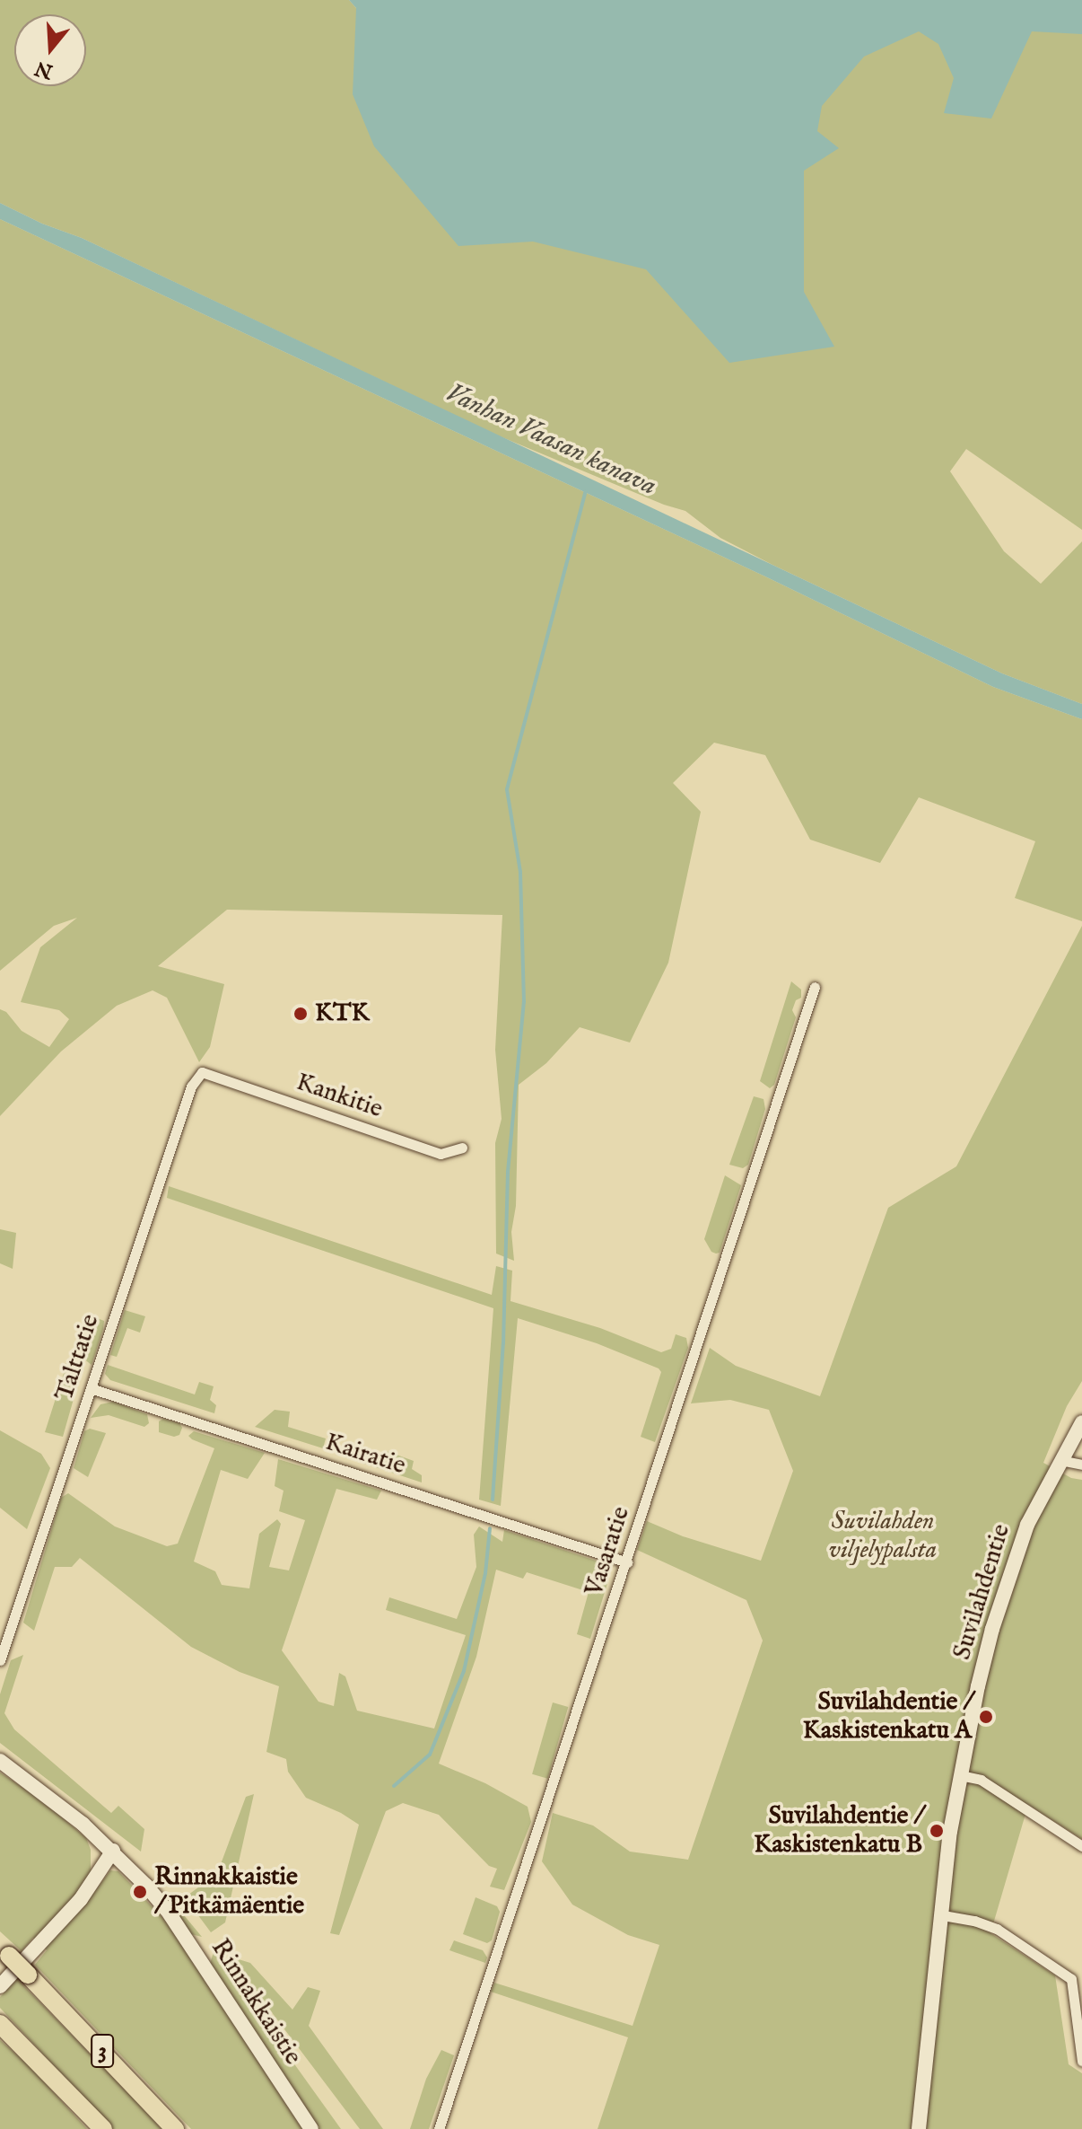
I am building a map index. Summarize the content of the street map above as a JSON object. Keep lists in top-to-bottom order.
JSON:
{
  "streets": {
    "highway": ["3"],
    "street": [
      "Kankitie",
      "Talttatie",
      "Kairatie",
      "Vasaratie",
      "Suvilahdentie",
      "Rinnakkaistie"
    ]
  },
  "crossings": [
    ["Kankitie", "Talttatie"],
    ["Talttatie", "Kairatie"],
    ["Kairatie", "Vasaratie"]
  ],
  "water": ["Vanhan Vaasan kanava"],
  "parks": ["Suvilahden viljelypalsta"],
  "places": [
    "KTK",
    "Suvilahdentie / Kaskistenkatu A",
    "Suvilahdentie / Kaskistenkatu B",
    "Rinnakkaistie / Pitkämäentie"
  ],
  "north": "bottom"
}
